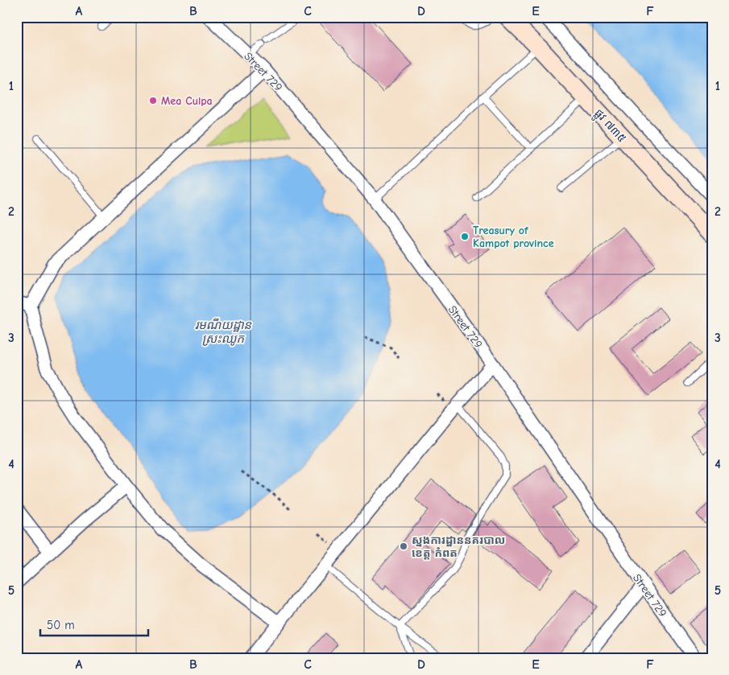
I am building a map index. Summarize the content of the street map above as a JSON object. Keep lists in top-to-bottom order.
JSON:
{
  "streets": {
    "street": ["Street 729", "ផ្លូវ ៧៣៥"]
  },
  "water": ["រមណីយដ្ឋាន ស្រះឈូក"],
  "places": ["Mea Culpa", "Treasury of Kampot province", "ស្នងការដ្ឋាននគរបាល ខេត្ត កំពត"],
  "scale_bar": "50 m",
  "grid": {
    "columns": [
      "A",
      "B",
      "C",
      "D",
      "E",
      "F"
    ],
    "rows": [
      "1",
      "2",
      "3",
      "4",
      "5"
    ]
  }
}
